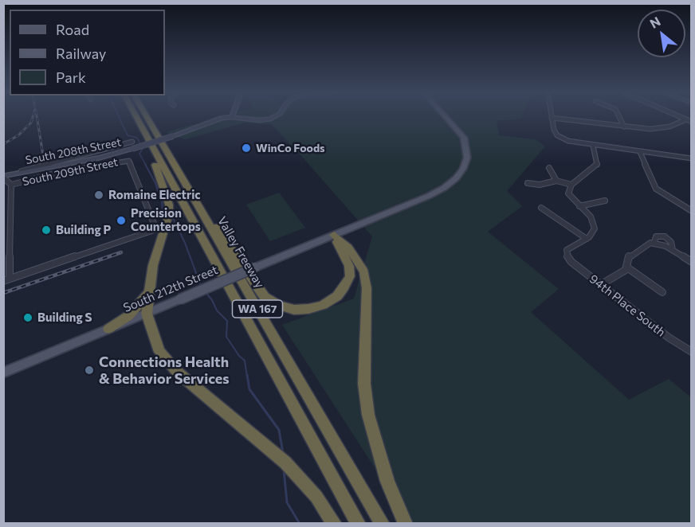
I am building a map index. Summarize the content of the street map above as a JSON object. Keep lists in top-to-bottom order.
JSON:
{
  "streets": {
    "highway": ["Valley Freeway", "WA 167"],
    "main road": ["South 212th Street"],
    "street": ["South 208th Street", "South 209th Street", "94th Place South"]
  },
  "places": [
    "WinCo Foods",
    "Romaine Electric",
    "Precision Countertops",
    "Building P",
    "Building S",
    "Connections Health & Behavior Services"
  ],
  "legend": ["Road", "Railway", "Park"],
  "north": "top left"
}
